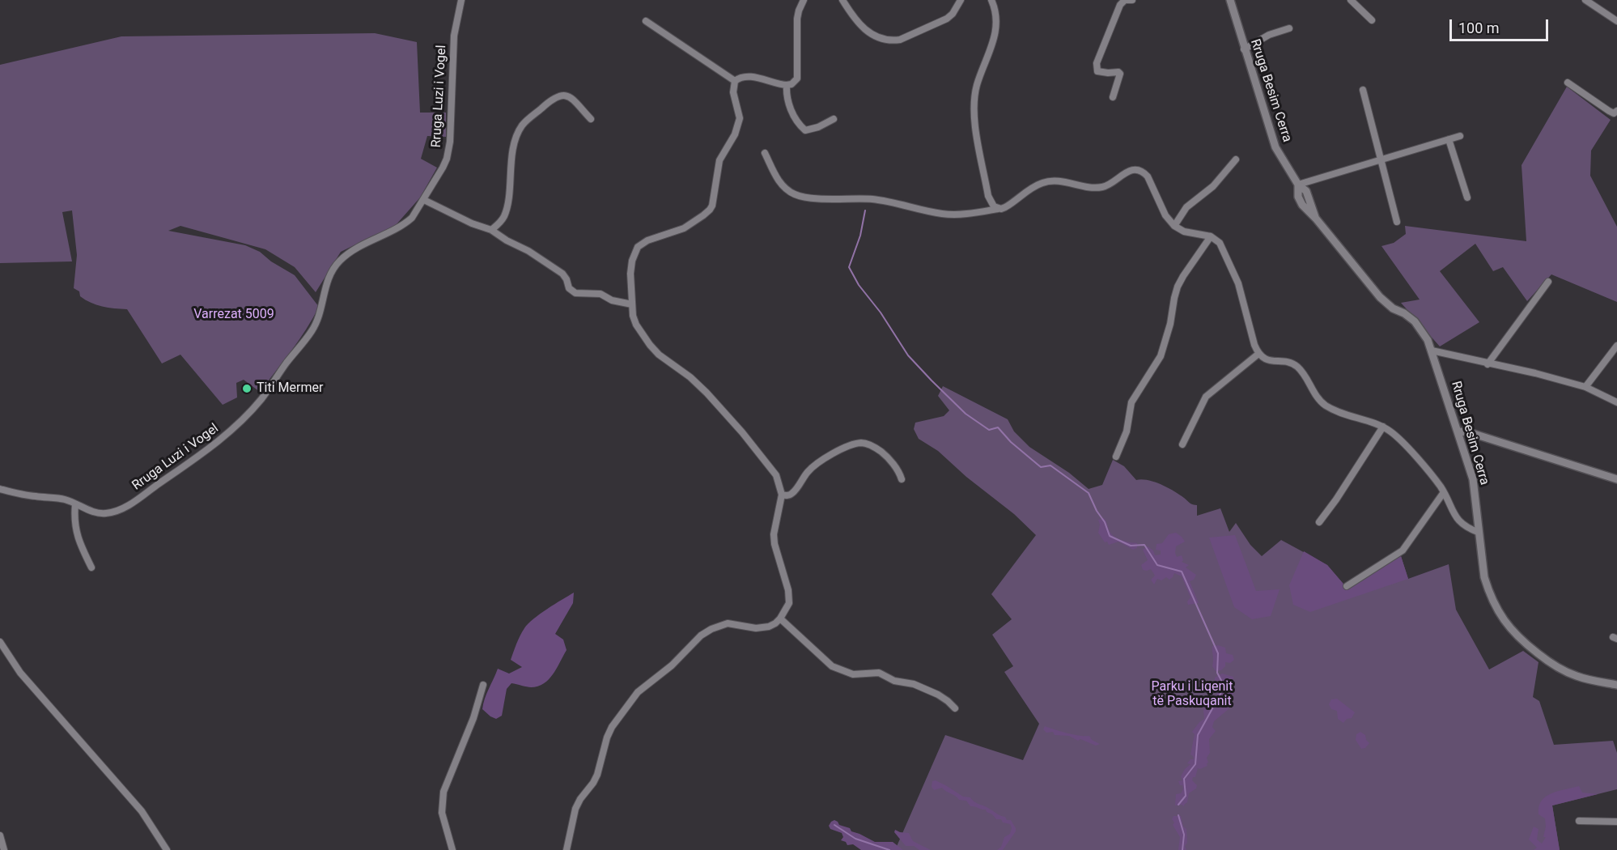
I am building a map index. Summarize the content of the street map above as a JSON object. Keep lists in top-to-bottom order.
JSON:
{
  "streets": {
    "street": ["Rruga Besim Cerra", "Rruga Luzi i Vogel"]
  },
  "parks": ["Varrezat 5009", "Parku i Liqenit të Paskuqanit"],
  "places": ["Titi Mermer"],
  "scale_bar": "100 m"
}
